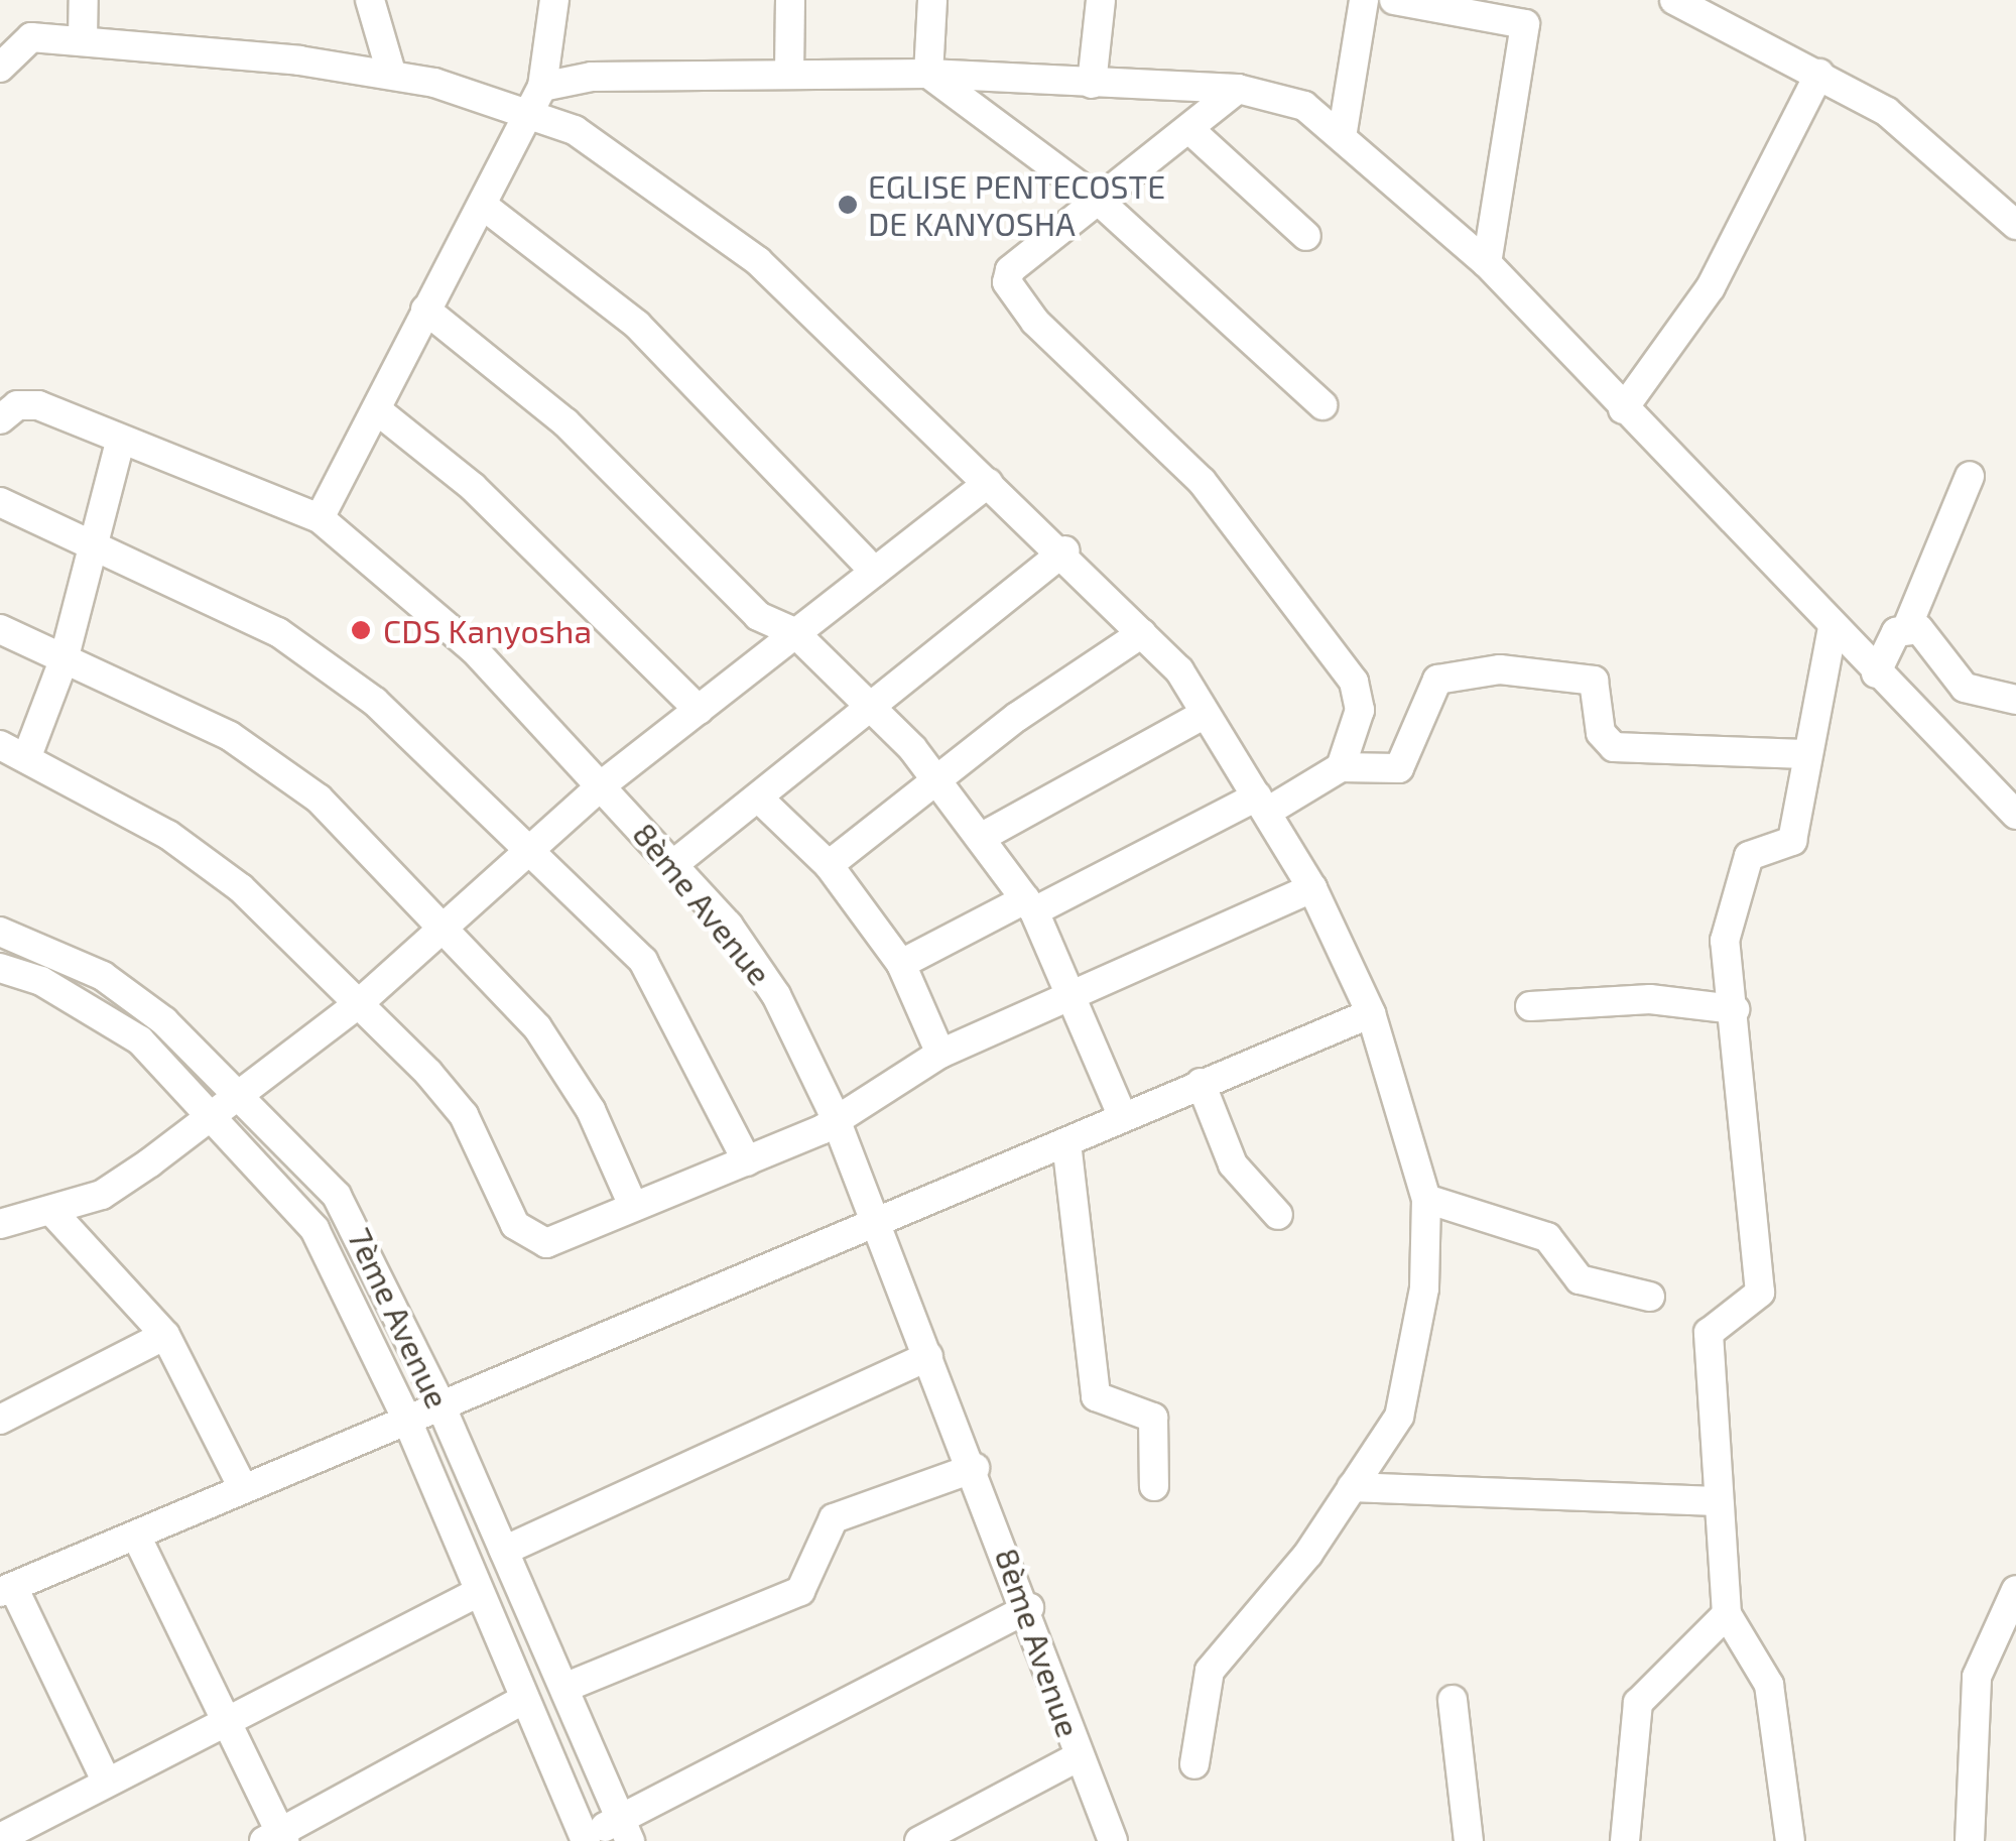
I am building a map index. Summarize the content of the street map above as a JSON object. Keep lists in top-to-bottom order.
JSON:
{
  "streets": {
    "street": ["8ème Avenue", "7ème Avenue"]
  },
  "places": ["EGLISE PENTECOSTE DE KANYOSHA", "CDS Kanyosha"]
}
